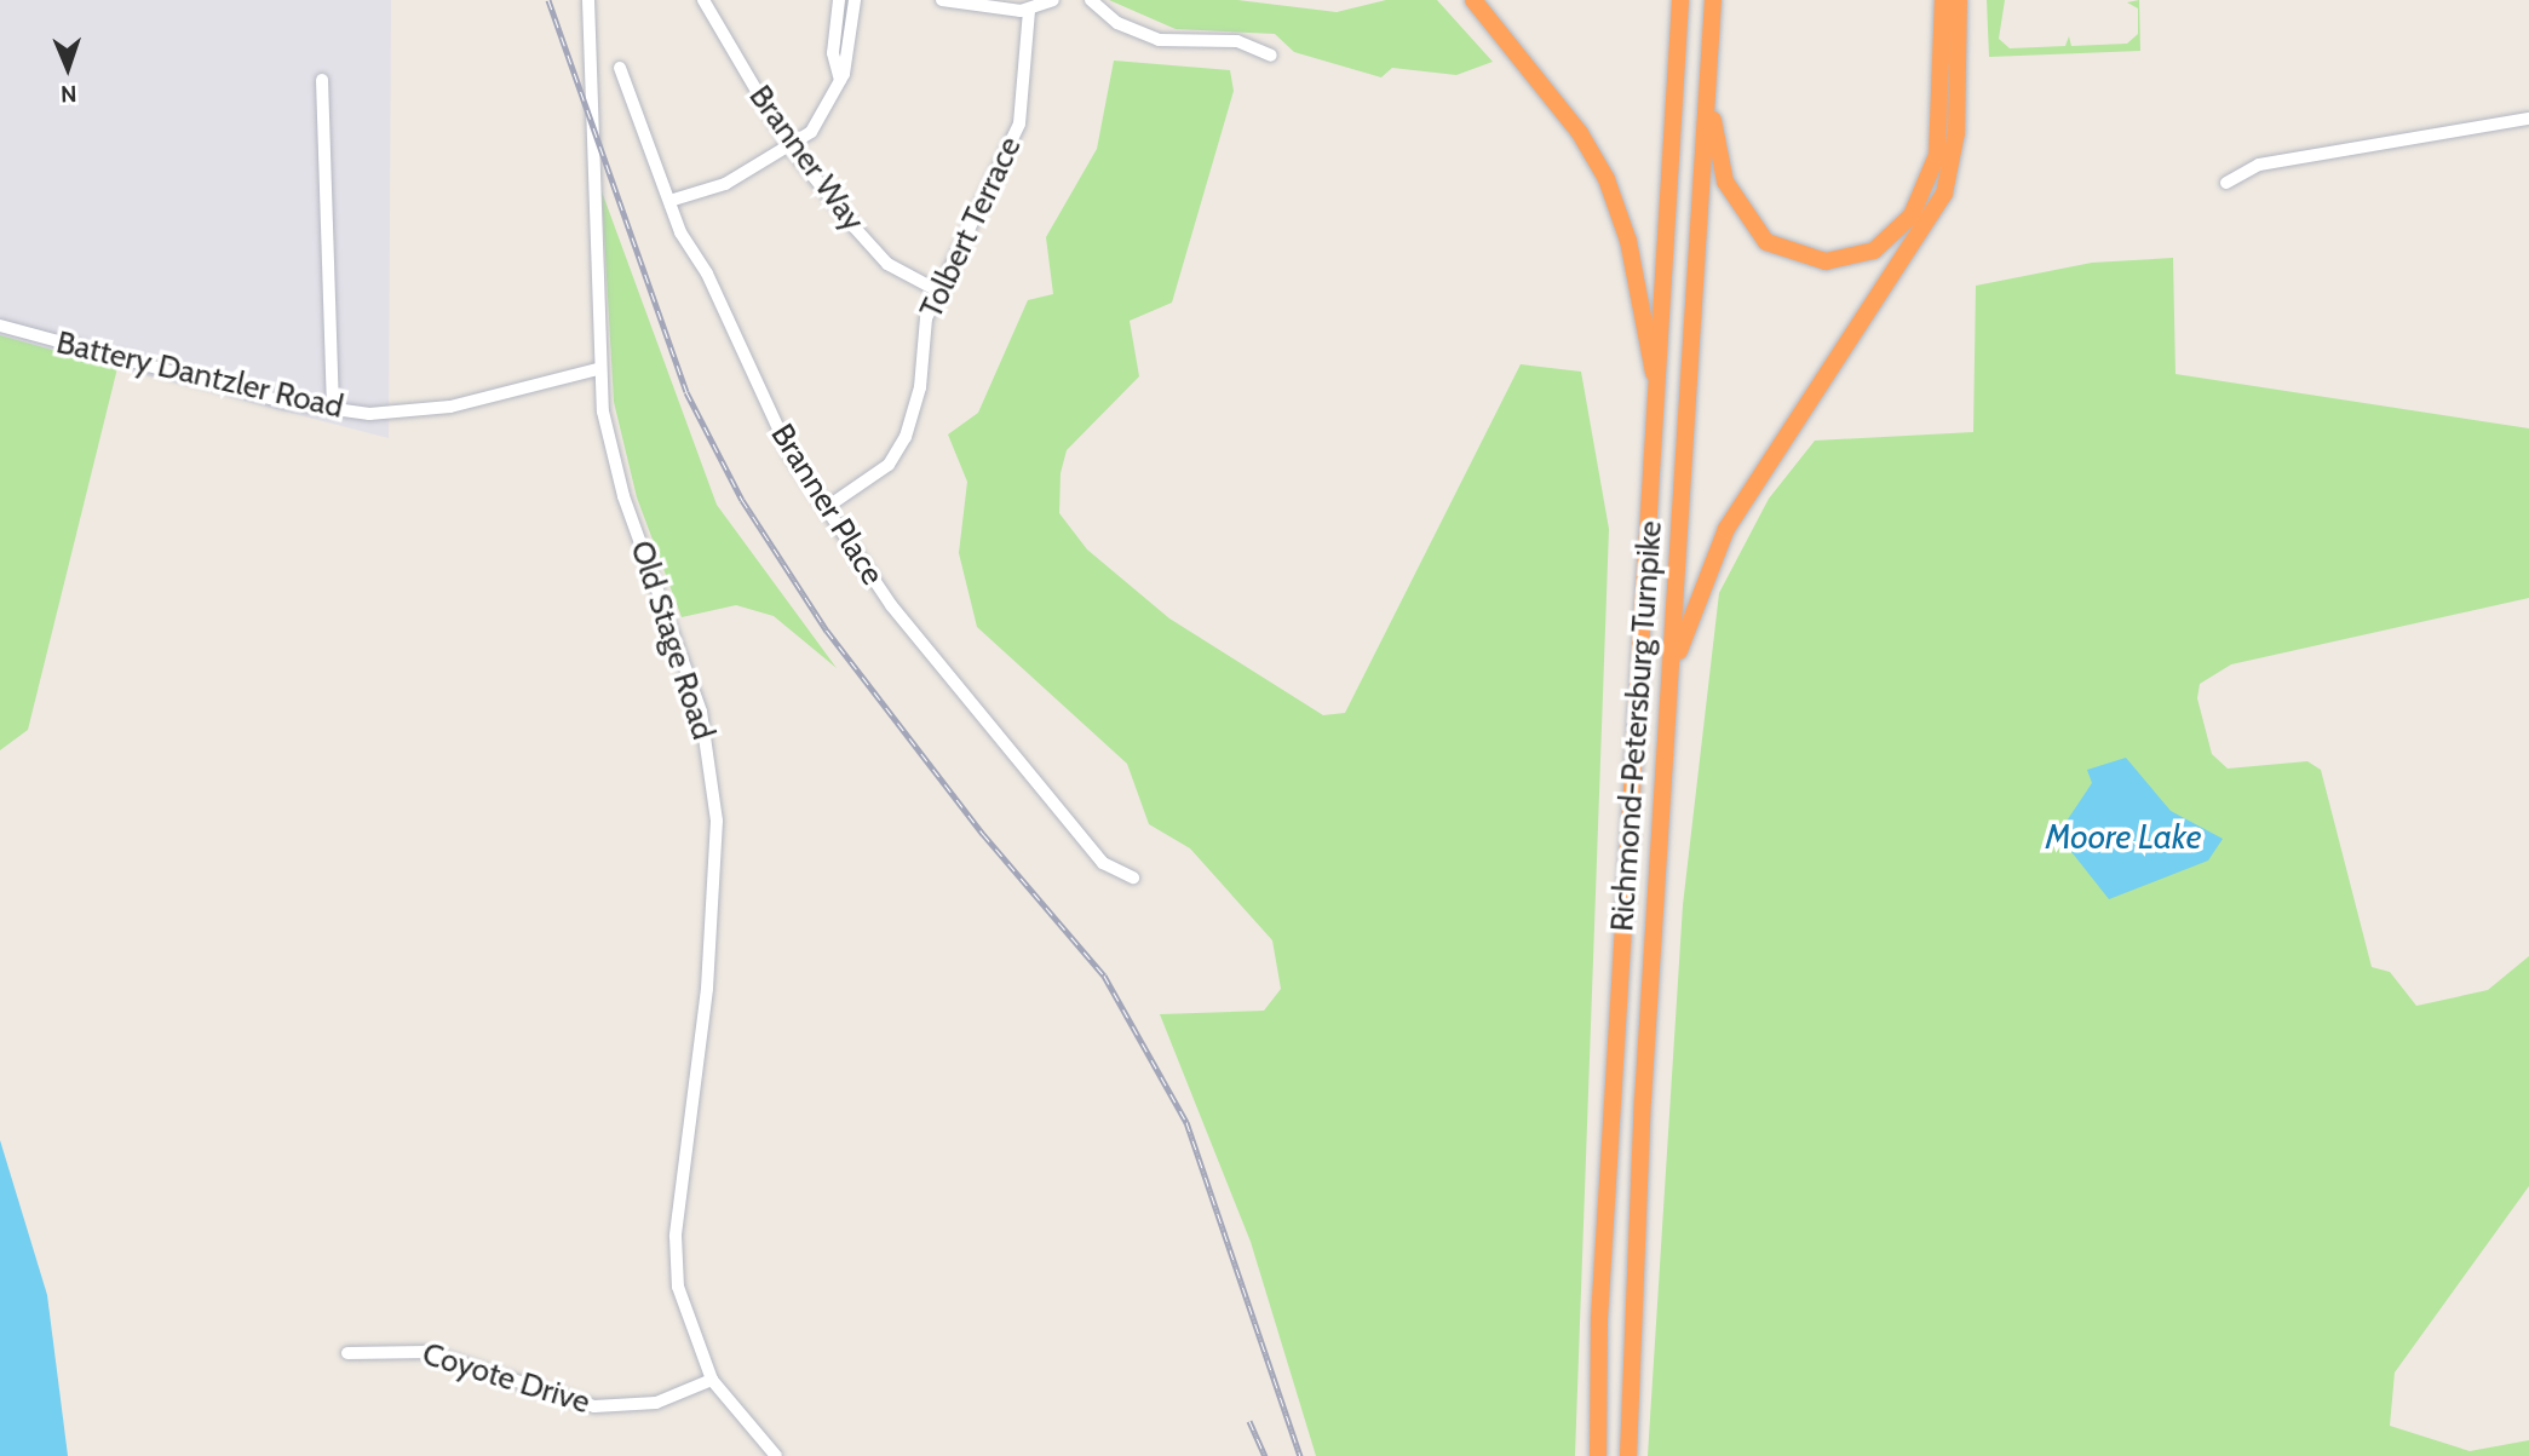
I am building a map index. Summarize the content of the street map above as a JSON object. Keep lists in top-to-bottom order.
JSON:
{
  "streets": {
    "highway": ["Richmond-Petersburg Turnpike"],
    "street": [
      "Branner Way",
      "Tolbert Terrace",
      "Battery Dantzler Road",
      "Branner Place",
      "Old Stage Road",
      "Coyote Drive"
    ]
  },
  "crossings": [
    ["Branner Way", "Tolbert Terrace"],
    ["Tolbert Terrace", "Branner Place"],
    ["Battery Dantzler Road", "Old Stage Road"],
    ["Old Stage Road", "Coyote Drive"]
  ],
  "water": ["Moore Lake"],
  "north": "bottom"
}
